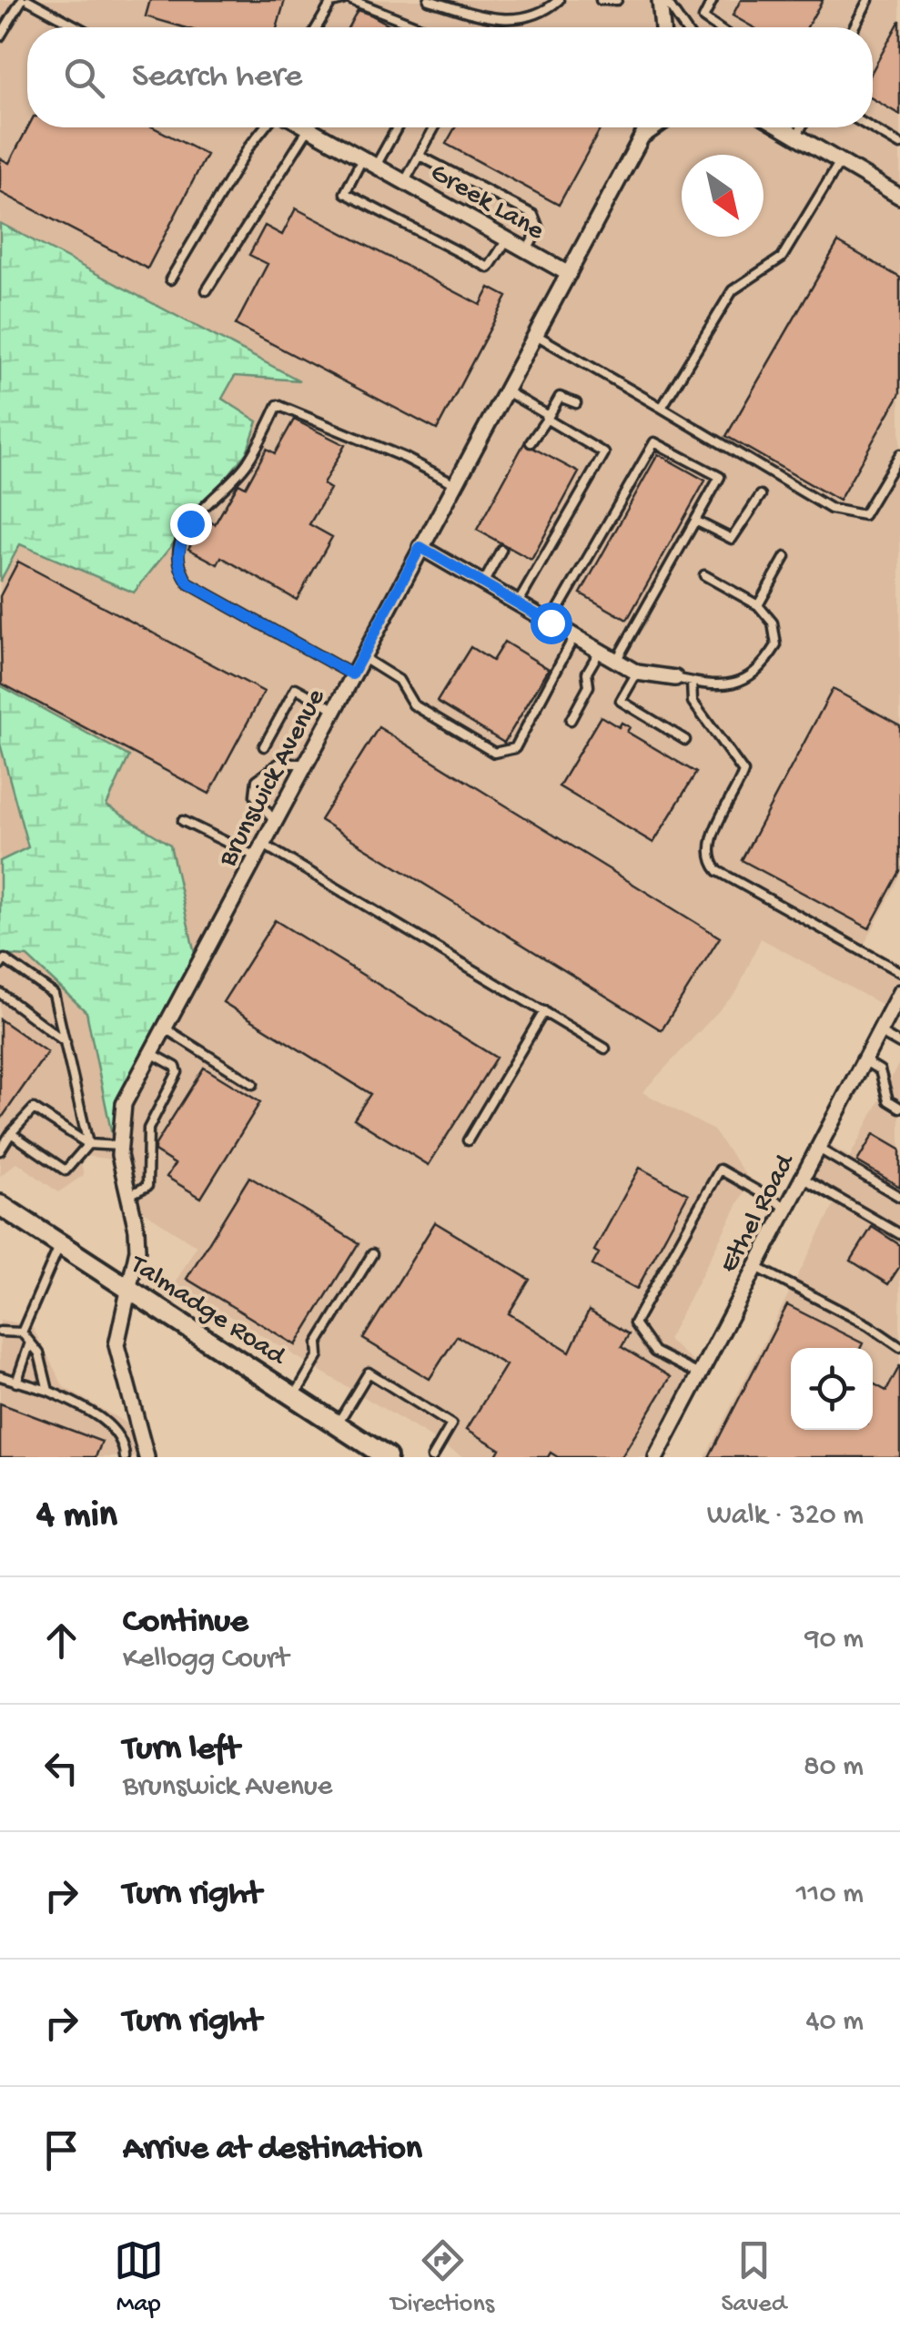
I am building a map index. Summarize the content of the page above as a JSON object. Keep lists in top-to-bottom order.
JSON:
{
  "streets": {
    "street": [
      "Greek Lane",
      "Brunswick Avenue",
      "Ethel Road",
      "Talmadge Road"
    ]
  },
  "crossings": [
    ["Greek Lane", "Brunswick Avenue"],
    ["Brunswick Avenue", "Talmadge Road"]
  ],
  "north": "bottom right",
  "page": {
    "search": "Search here",
    "heading": ["4 min", "Walk · 320 m"],
    "list": [
      ["Continue", "Kellogg Court", "90 m"],
      ["Turn left", "Brunswick Avenue", "80 m"],
      ["Turn right", "110 m"],
      ["Turn right", "40 m"],
      "Arrive at destination"
    ],
    "nav": ["Map", "Directions", "Saved"]
  }
}
